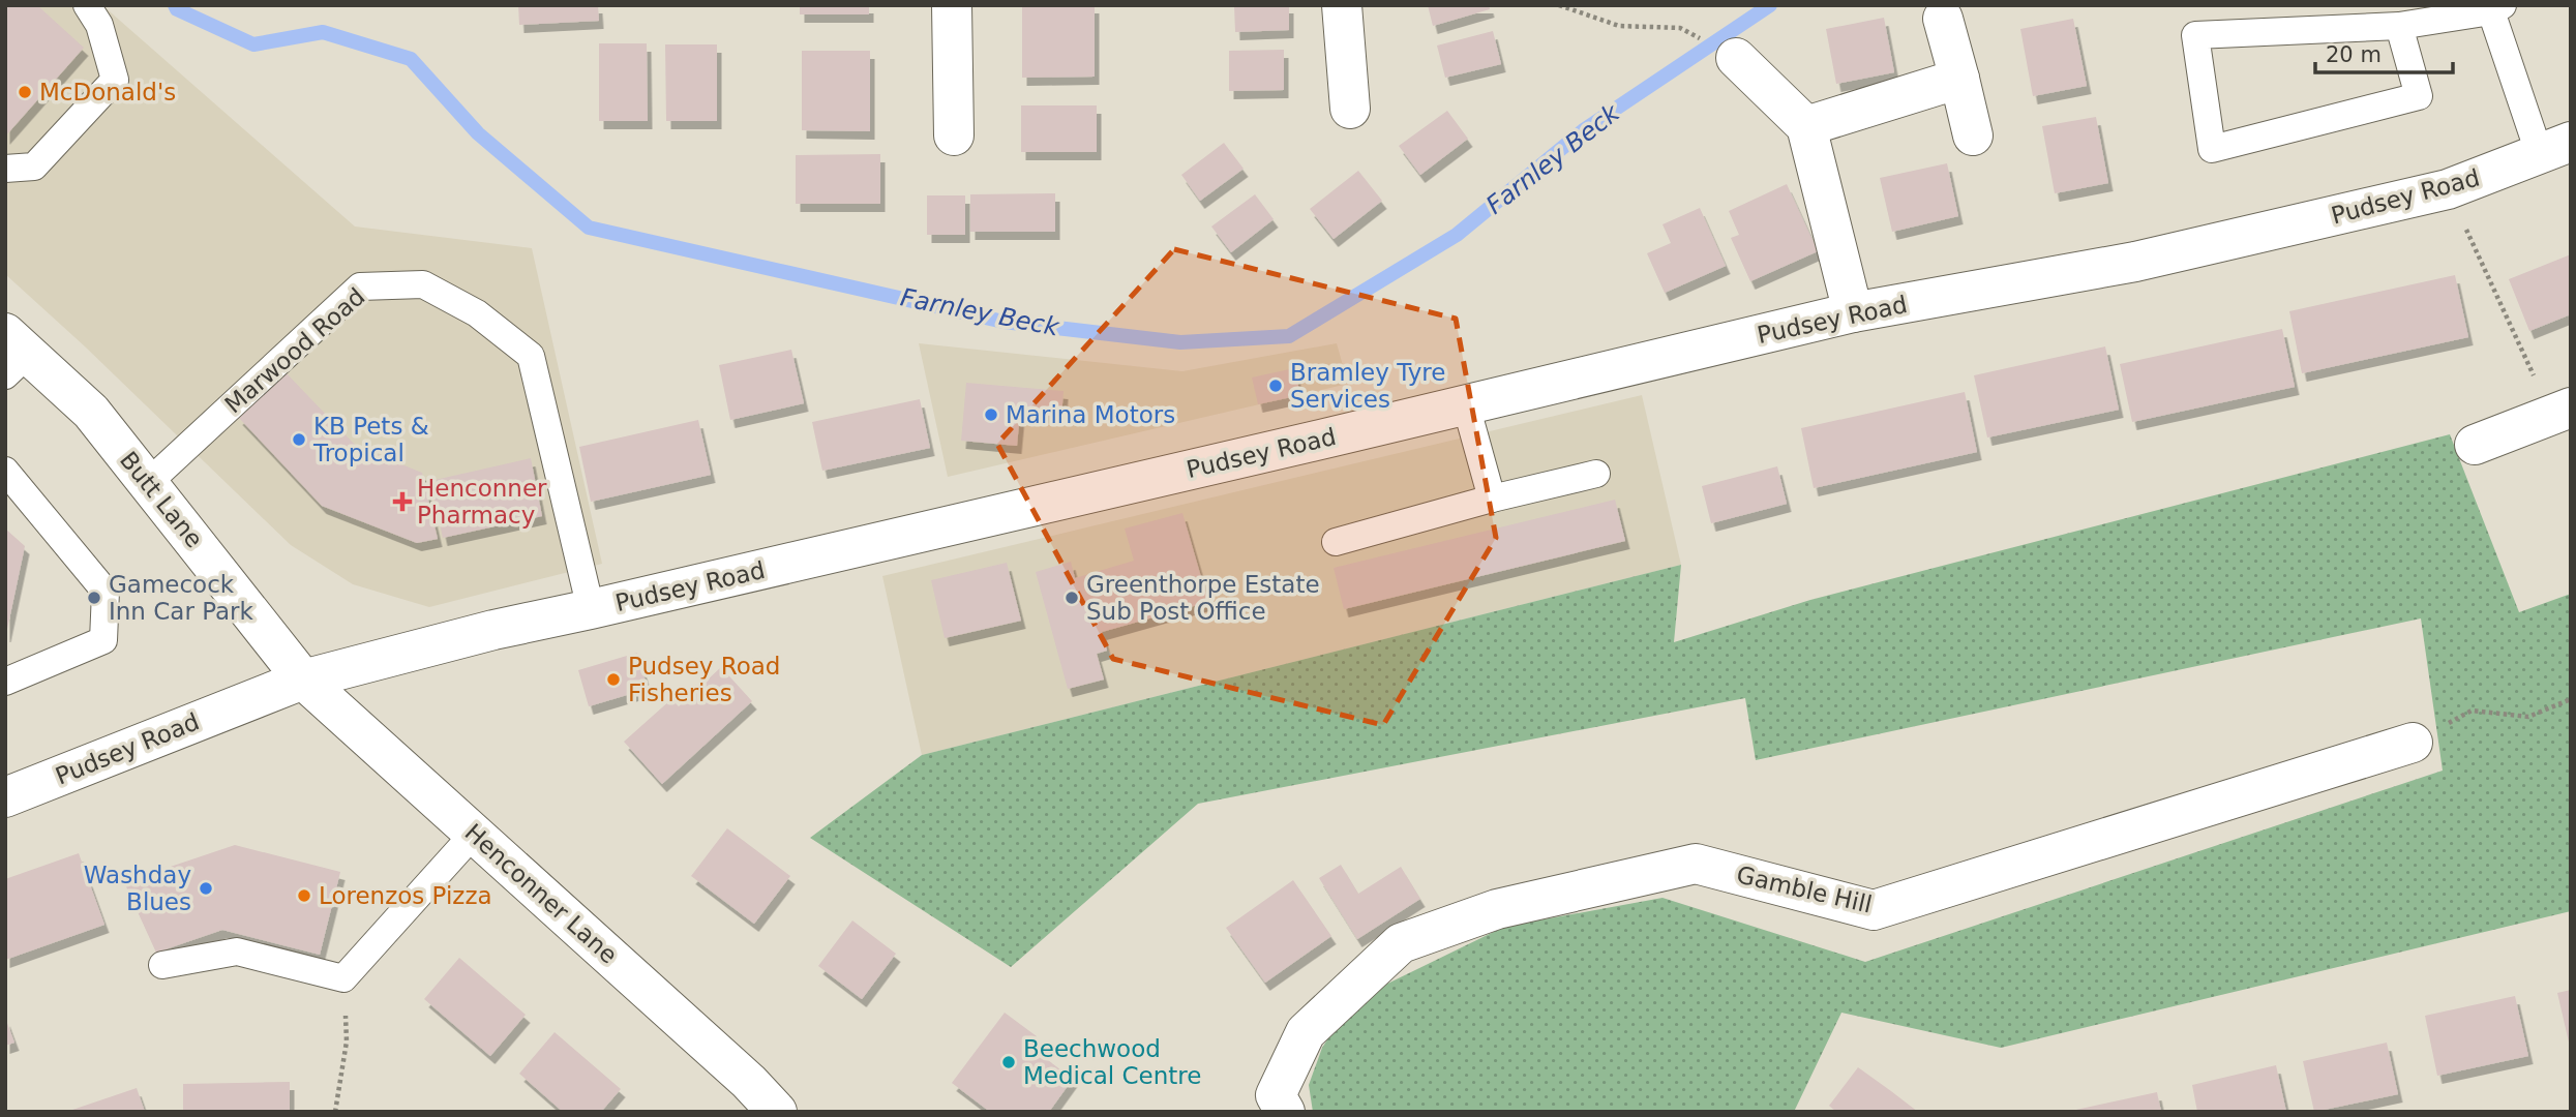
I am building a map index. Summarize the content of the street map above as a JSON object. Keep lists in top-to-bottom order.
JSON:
{
  "streets": {
    "street": [
      "Pudsey Road",
      "Butt Lane",
      "Gamble Hill",
      "Henconner Lane"
    ],
    "lane": ["Marwood Road"]
  },
  "crossings": [
    ["Pudsey Road", "Marwood Road"],
    ["Pudsey Road", "Butt Lane"],
    ["Pudsey Road", "Henconner Lane"],
    ["Marwood Road", "Butt Lane"],
    ["Butt Lane", "Henconner Lane"]
  ],
  "water": ["Farnley Beck"],
  "places": {
    "other": [
      "McDonald's",
      "Bramley Tyre Services",
      "Marina Motors",
      "KB Pets & Tropical",
      "Gamecock Inn Car Park",
      "Greenthorpe Estate Sub Post Office",
      "Pudsey Road Fisheries",
      "Washday Blues",
      "Lorenzos Pizza",
      "Beechwood Medical Centre"
    ],
    "health": ["Henconner Pharmacy"]
  },
  "scale_bar": "20 m"
}
